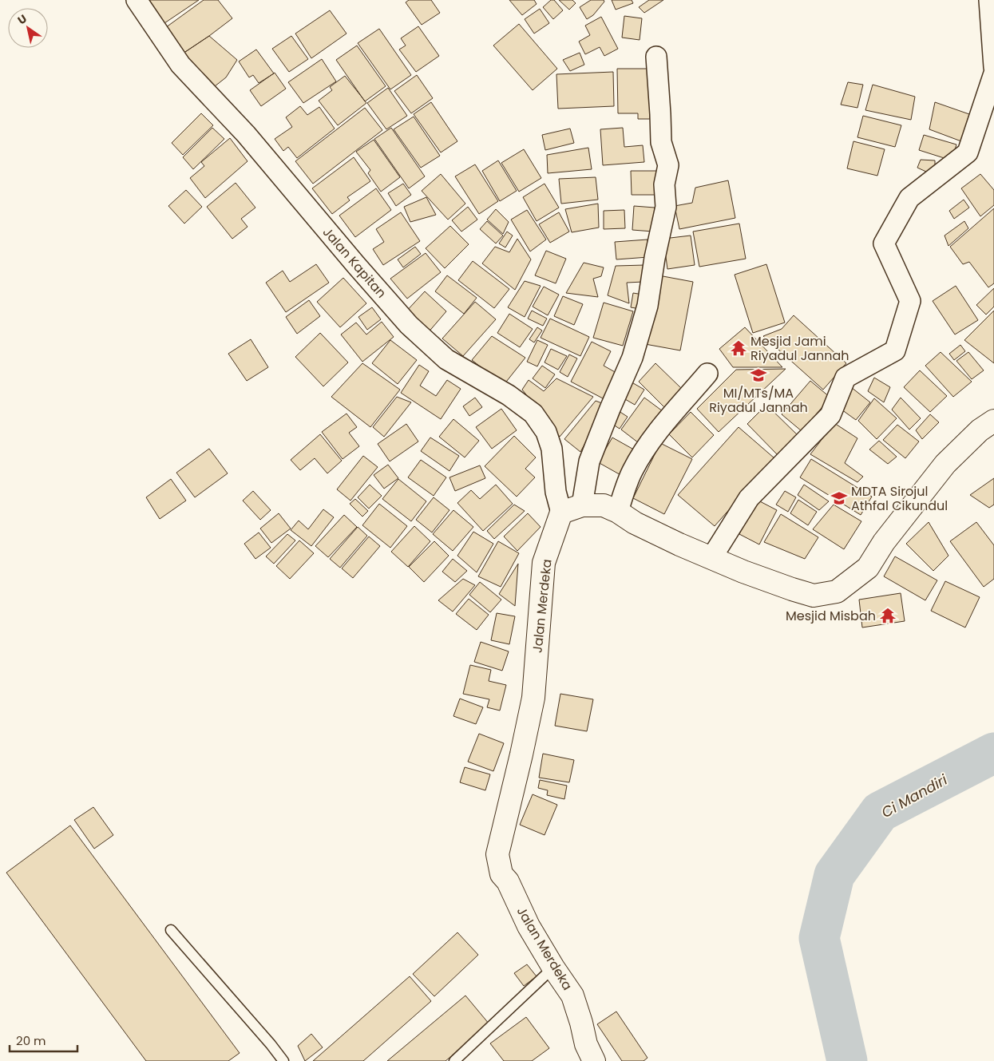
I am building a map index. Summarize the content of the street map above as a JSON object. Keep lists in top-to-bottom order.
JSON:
{
  "streets": {
    "street": ["Jalan Kapitan", "Jalan Merdeka"]
  },
  "crossings": [
    ["Jalan Kapitan", "Jalan Merdeka"]
  ],
  "water": ["Ci Mandiri"],
  "places": {
    "temple": ["Mesjid Jami Riyadul Jannah", "Mesjid Misbah"],
    "school or university": ["MI/MTs/MA Riyadul Jannah", "MDTA Sirojul Athfal Cikundul"]
  },
  "scale_bar": "20 m",
  "north": "top left"
}
